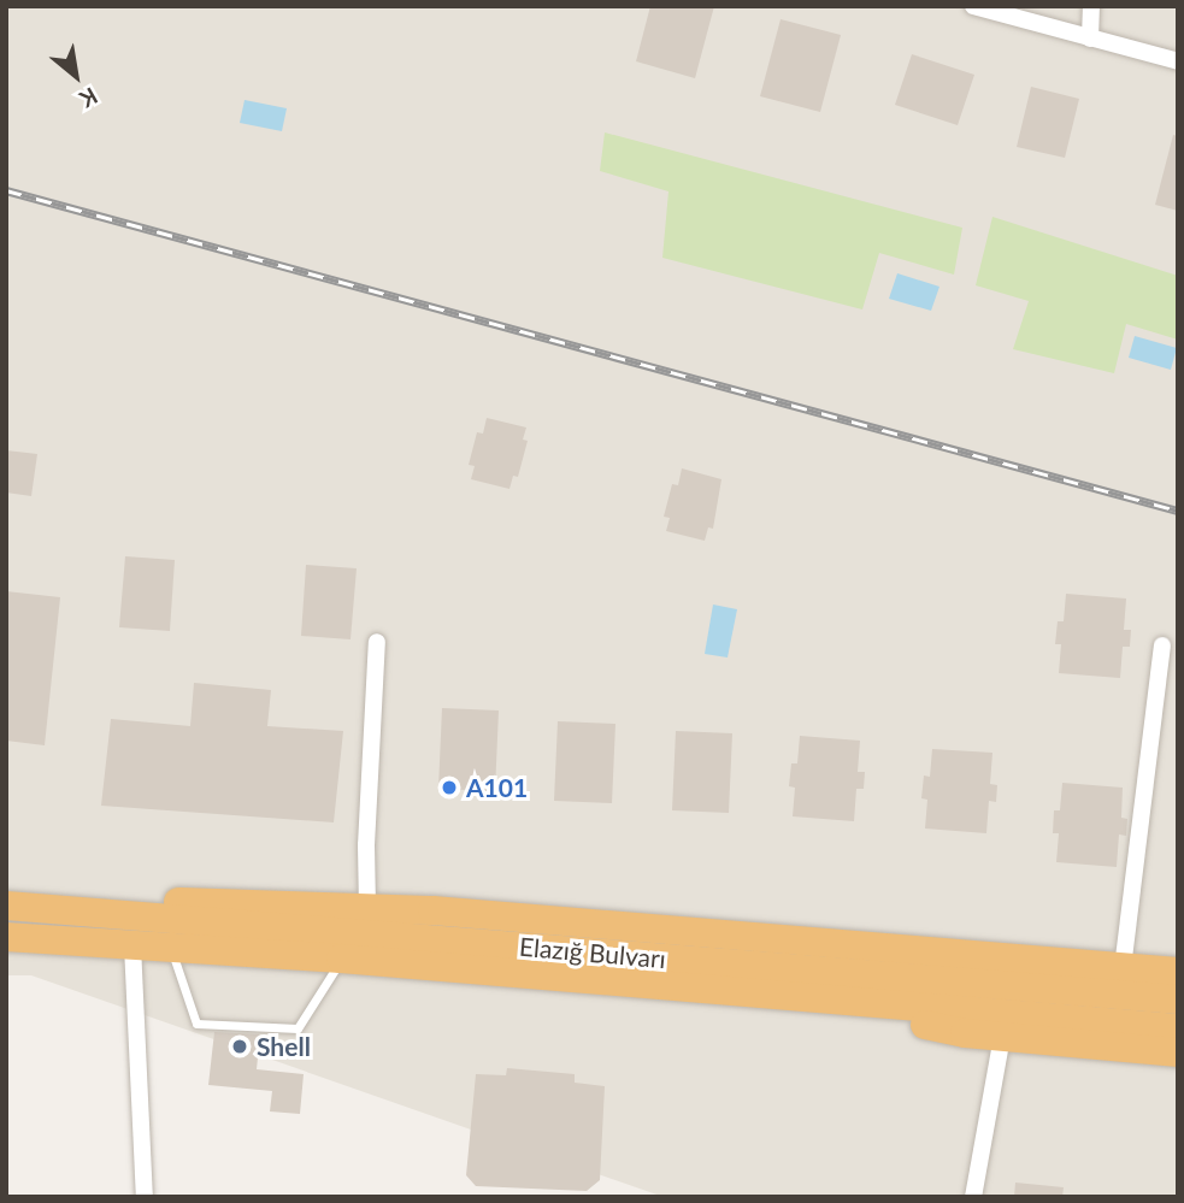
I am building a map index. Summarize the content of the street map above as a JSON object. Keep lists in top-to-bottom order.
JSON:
{
  "streets": {
    "highway": ["Elazığ Bulvarı"]
  },
  "places": ["A101", "Shell"],
  "north": "bottom right"
}
